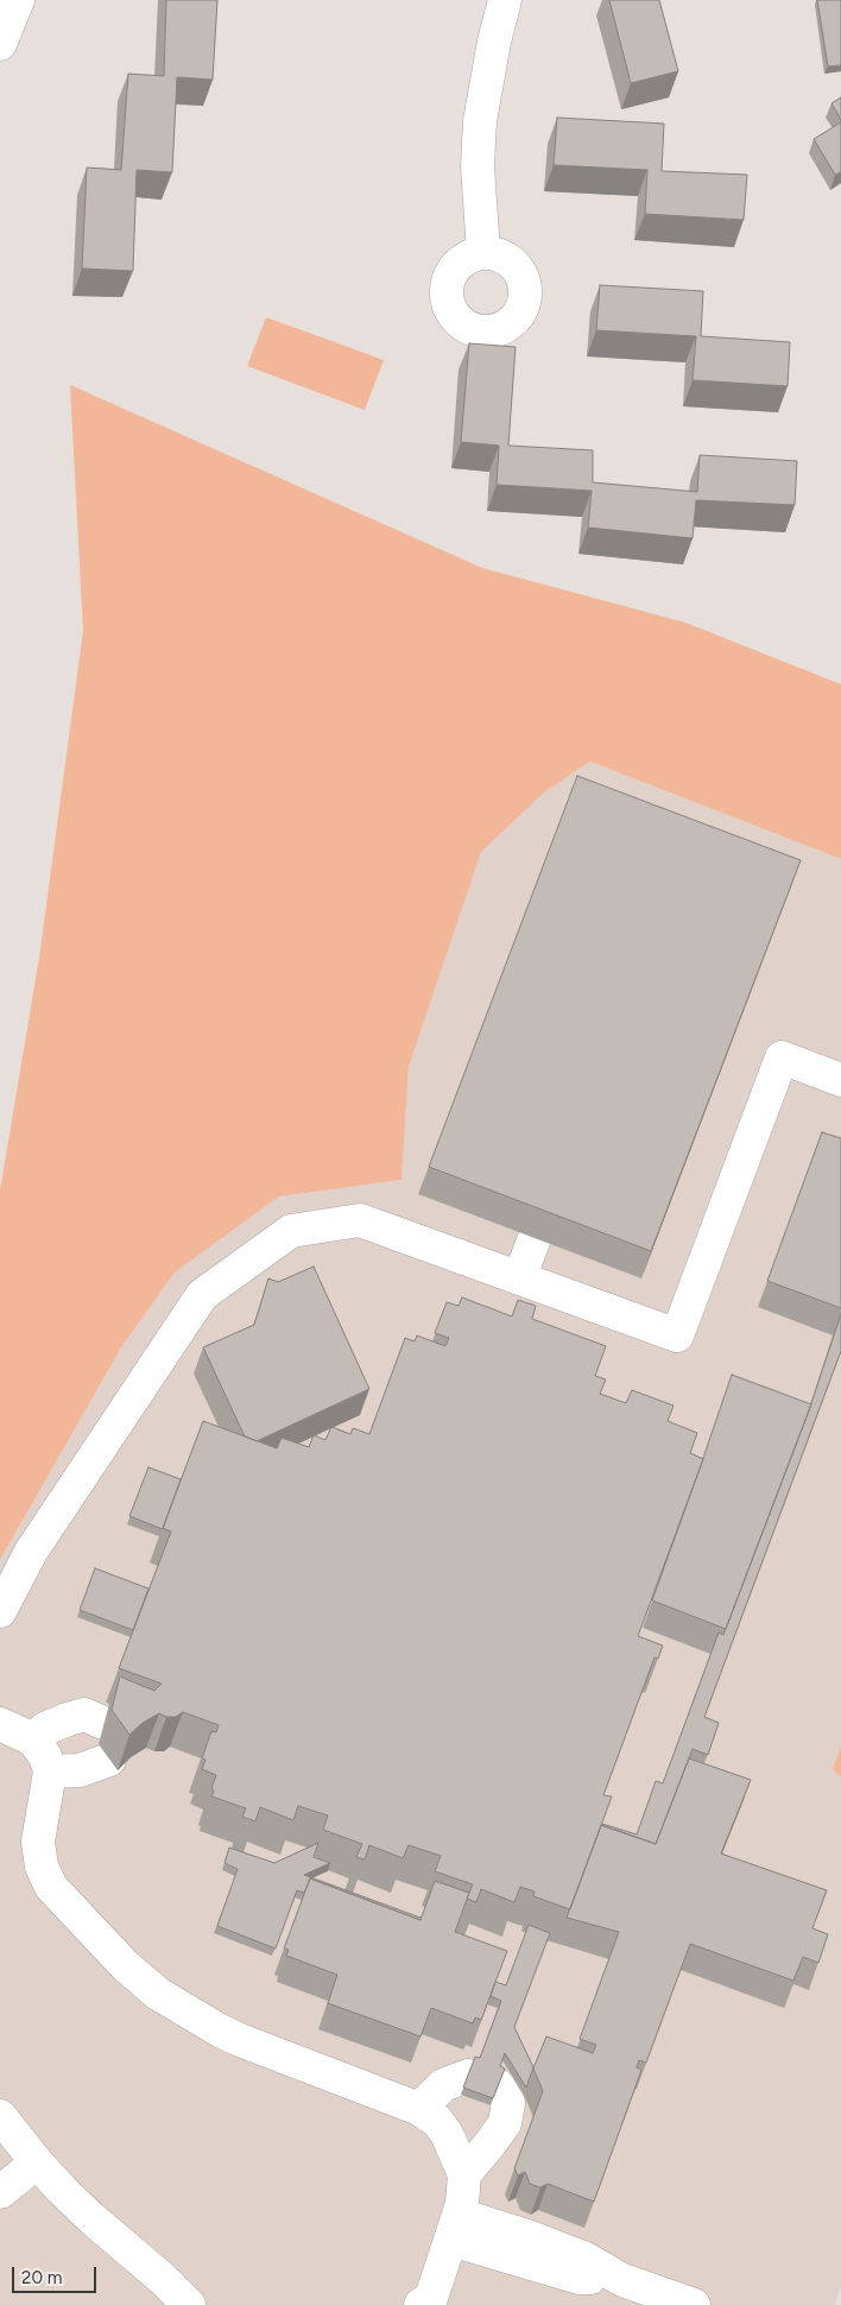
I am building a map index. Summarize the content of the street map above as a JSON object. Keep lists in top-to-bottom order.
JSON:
{
  "scale_bar": "20 m"
}
